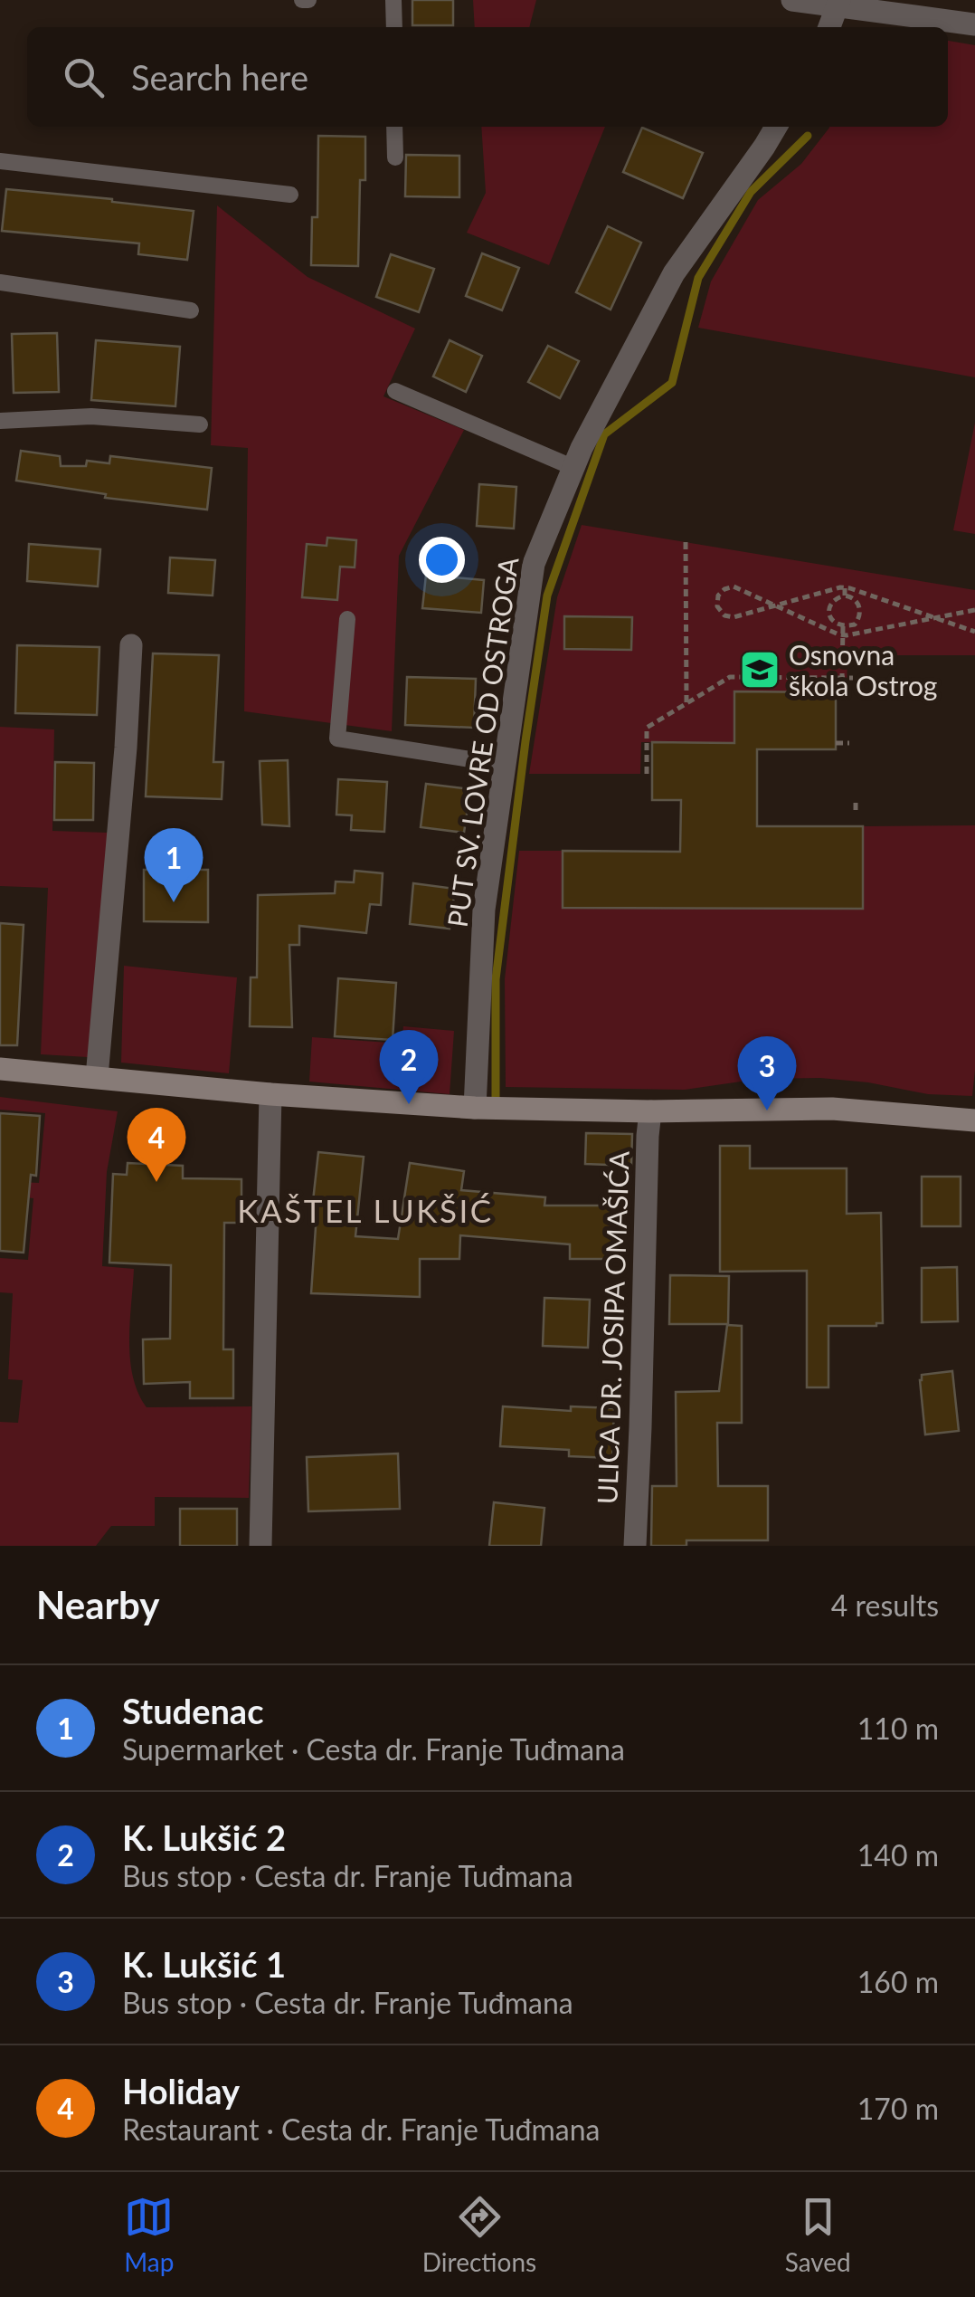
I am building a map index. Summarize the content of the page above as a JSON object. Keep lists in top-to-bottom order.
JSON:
{
  "streets": {
    "street": ["PUT SV. LOVRE OD OSTROGA", "ULICA DR. JOSIPA OMAŠIĆA"]
  },
  "districts": ["KAŠTEL LUKŠIĆ"],
  "places": {
    "school or university": ["Osnovna škola Ostrog"]
  },
  "page": {
    "search": "Search here",
    "pins": [
      "1",
      "2",
      "3",
      "4"
    ],
    "heading": ["Nearby", "4 results"],
    "list": [
      {
        "mark": "1",
        "name": "Studenac",
        "note": "Supermarket · Cesta dr. Franje Tuđmana",
        "value": "110 m"
      },
      {
        "mark": "2",
        "name": "K. Lukšić 2",
        "note": "Bus stop · Cesta dr. Franje Tuđmana",
        "value": "140 m"
      },
      {
        "mark": "3",
        "name": "K. Lukšić 1",
        "note": "Bus stop · Cesta dr. Franje Tuđmana",
        "value": "160 m"
      },
      {
        "mark": "4",
        "name": "Holiday",
        "note": "Restaurant · Cesta dr. Franje Tuđmana",
        "value": "170 m"
      }
    ],
    "nav": ["Map", "Directions", "Saved"]
  }
}
